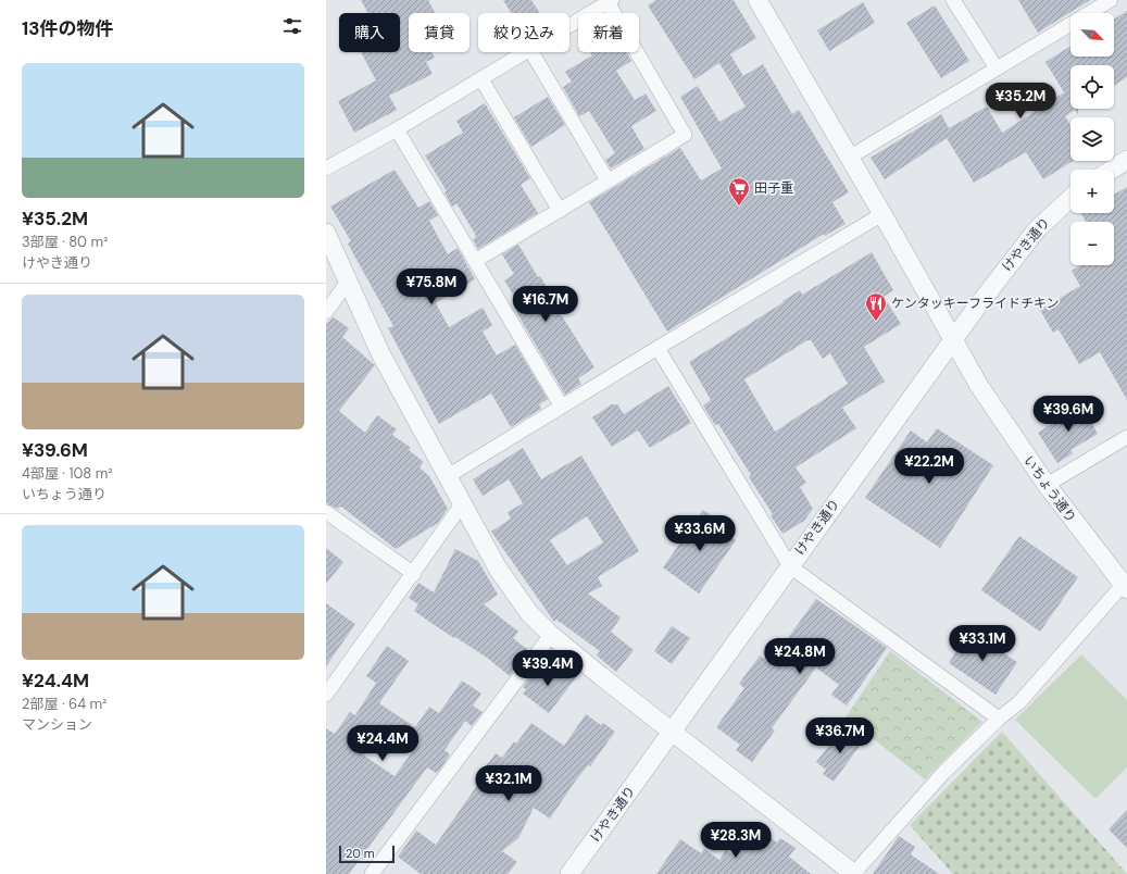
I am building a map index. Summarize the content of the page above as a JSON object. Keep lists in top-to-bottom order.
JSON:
{
  "streets": {
    "street": ["けやき通り", "いちょう通り"]
  },
  "crossings": [
    ["けやき通り", "いちょう通り"]
  ],
  "places": {
    "supermarket": ["田子重"],
    "restaurant": ["ケンタッキーフライドチキン"]
  },
  "scale_bar": "20 m",
  "north": "bottom right",
  "page": {
    "heading": "13件の物件",
    "map_buttons": ["+", "−"],
    "chip": [
      "購入",
      "賃貸",
      "絞り込み",
      "新着"
    ],
    "list": [
      {
        "name": "¥35.2M",
        "note": "3部屋 · 80 m² · けやき通り"
      },
      {
        "name": "¥39.6M",
        "note": "4部屋 · 108 m² · いちょう通り"
      },
      {
        "name": "¥24.4M",
        "note": "2部屋 · 64 m² · マンション"
      }
    ],
    "price": [
      "¥35.2M",
      "¥75.8M",
      "¥16.7M",
      "¥39.6M",
      "¥22.2M",
      "¥33.6M",
      "¥33.1M",
      "¥24.8M",
      "¥39.4M",
      "¥36.7M",
      "¥24.4M",
      "¥32.1M",
      "¥28.3M"
    ],
    "scale": "20 m"
  }
}
